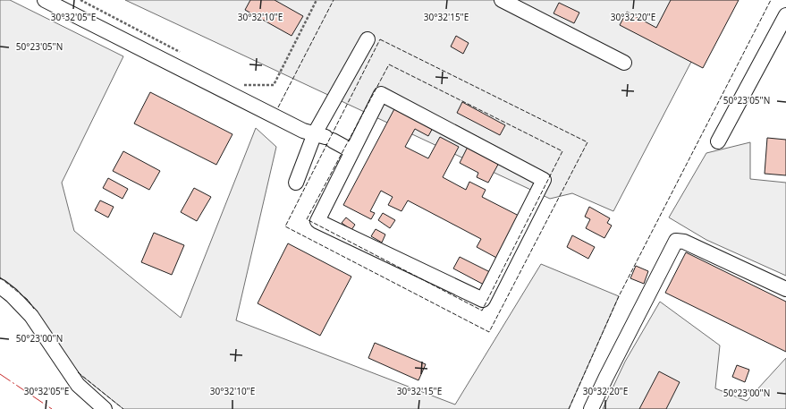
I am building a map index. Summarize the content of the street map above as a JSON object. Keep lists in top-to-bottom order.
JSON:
{
  "coordinates": [
    "30°32'05\"E",
    "30°32'10\"E",
    "30°32'15\"E",
    "30°32'20\"E",
    "50°23'05\"N",
    "50°23'00\"N"
  ]
}
